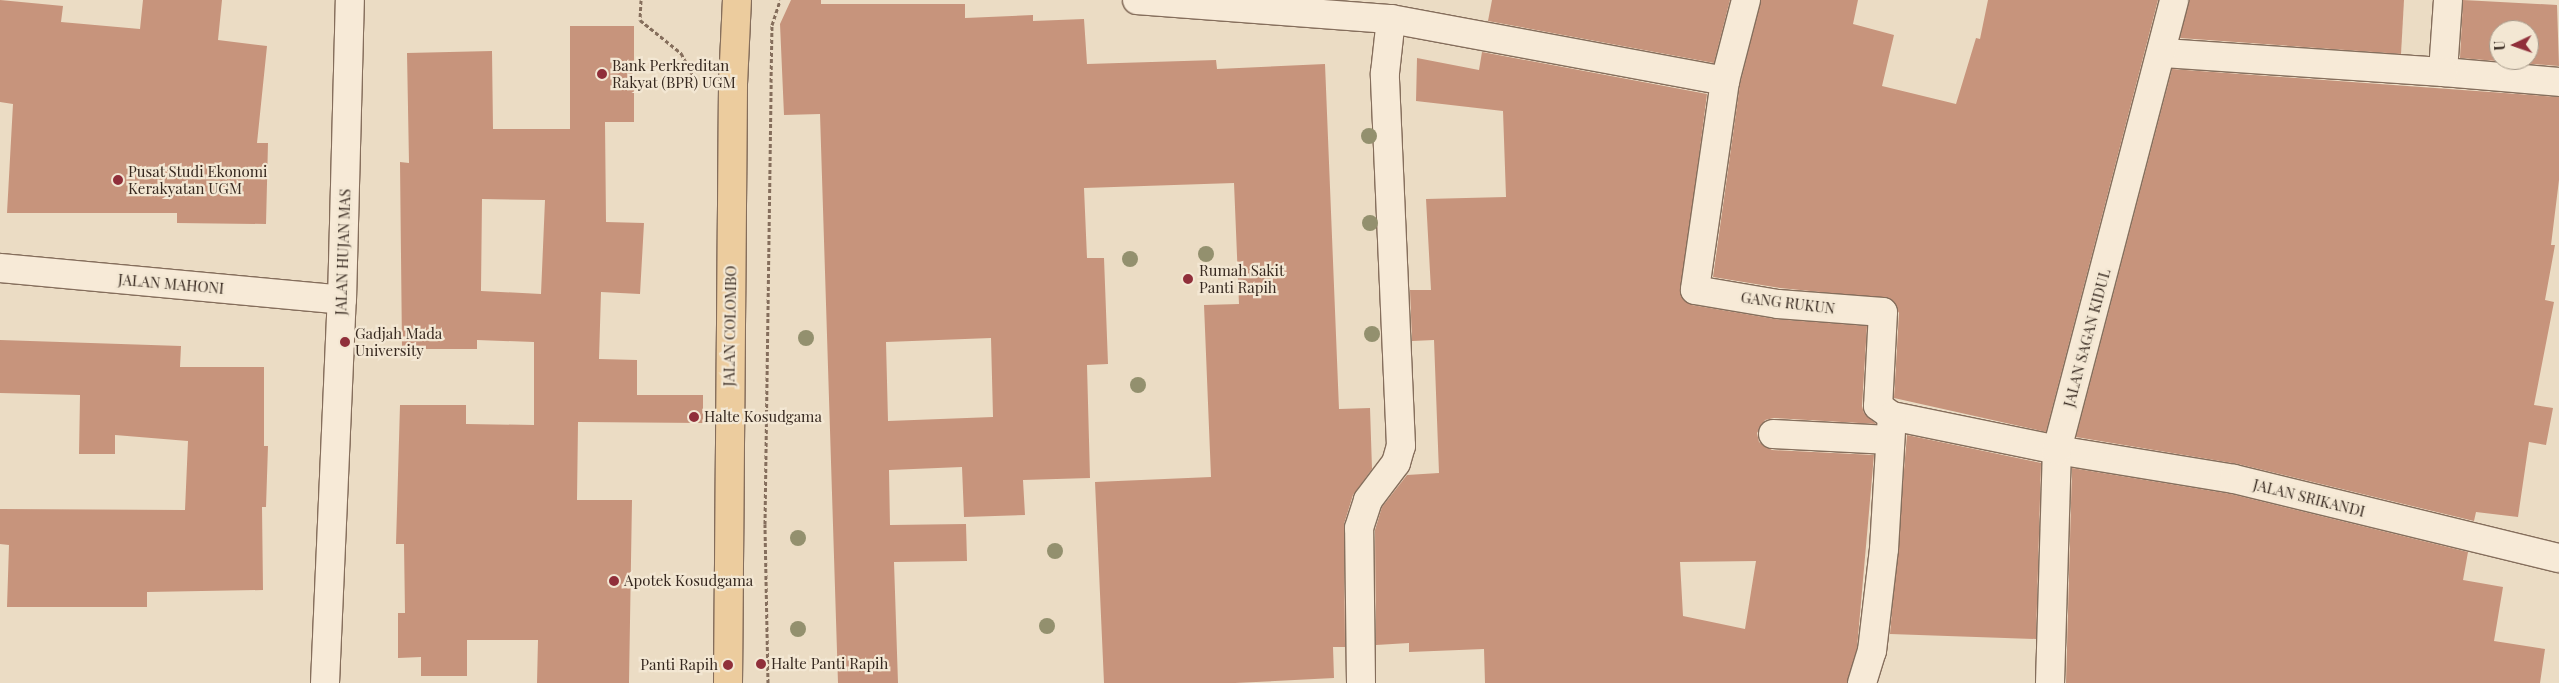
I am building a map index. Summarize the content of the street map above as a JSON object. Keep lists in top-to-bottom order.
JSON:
{
  "streets": {
    "main road": ["JALAN COLOMBO"],
    "street": [
      "JALAN HUJAN MAS",
      "JALAN MAHONI",
      "GANG RUKUN",
      "JALAN SAGAN KIDUL",
      "JALAN SRIKANDI"
    ]
  },
  "crossings": [
    ["JALAN HUJAN MAS", "JALAN MAHONI"],
    ["GANG RUKUN", "JALAN SRIKANDI"],
    ["JALAN SAGAN KIDUL", "JALAN SRIKANDI"]
  ],
  "places": [
    "Bank Perkreditan Rakyat (BPR) UGM",
    "Pusat Studi Ekonomi Kerakyatan UGM",
    "Rumah Sakit Panti Rapih",
    "Gadjah Mada University",
    "Halte Kosudgama",
    "Apotek Kosudgama",
    "Halte Panti Rapih",
    "Panti Rapih"
  ],
  "north": "left"
}
